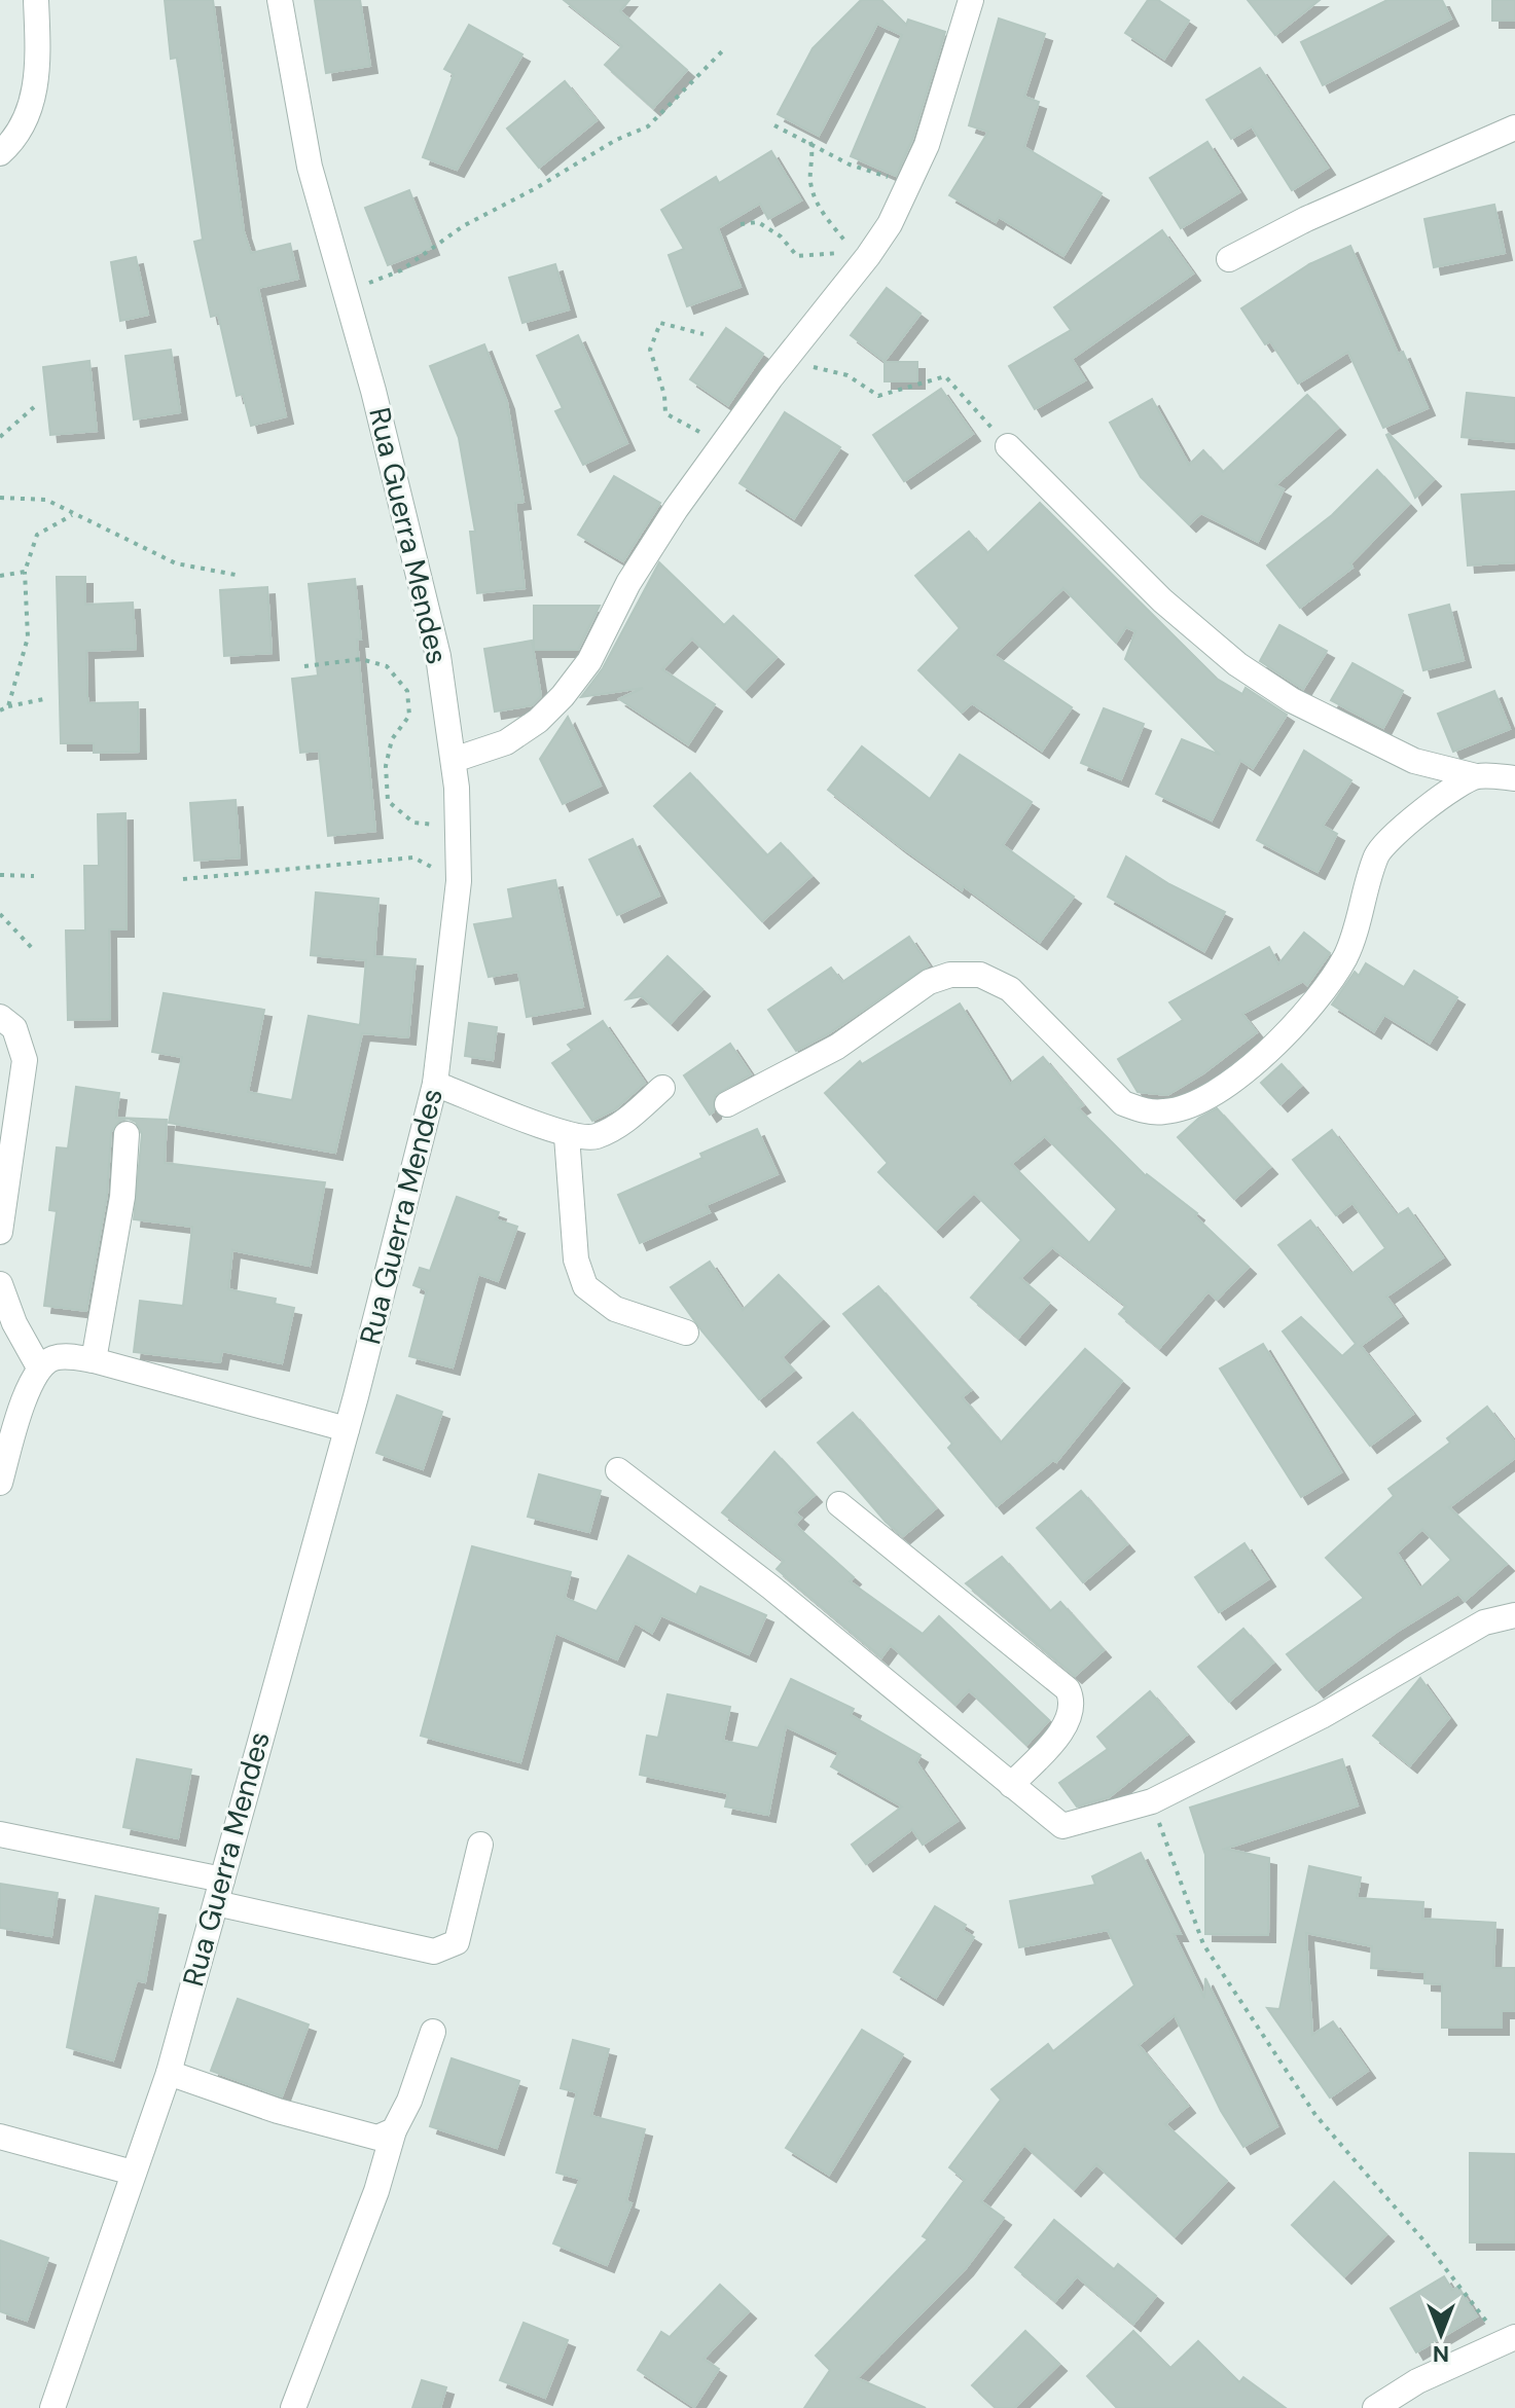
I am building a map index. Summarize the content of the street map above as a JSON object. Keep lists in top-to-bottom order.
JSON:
{
  "streets": {
    "street": ["Rua Guerra Mendes"]
  },
  "north": "bottom"
}
